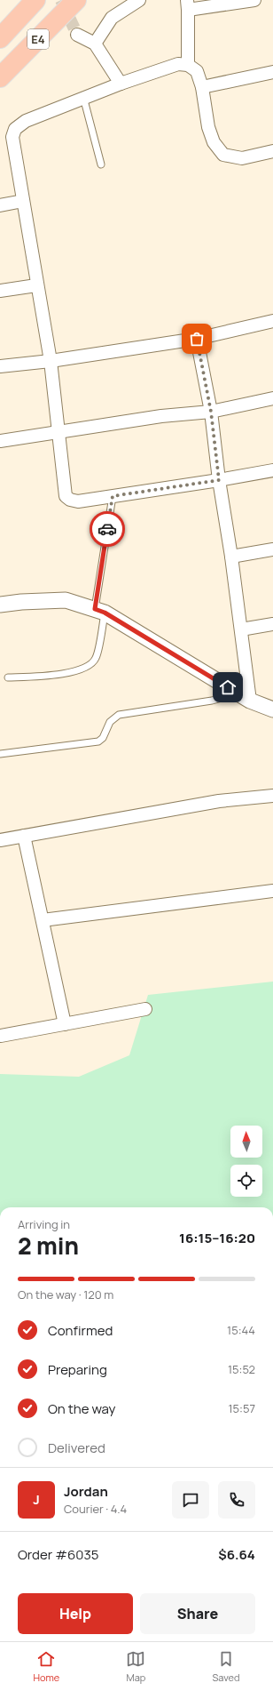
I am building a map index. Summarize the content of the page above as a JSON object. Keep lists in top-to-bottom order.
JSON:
{
  "streets": {
    "highway": ["E4"]
  },
  "north": "top",
  "page": {
    "heading": ["2 min", "Arriving in", "16:15–16:20"],
    "panel": [
      "Jordan",
      "Courier · 4.4",
      "Order #6035",
      "$6.64"
    ],
    "bar": "On the way · 120 m",
    "list": [
      ["Confirmed", "15:44"],
      ["Preparing", "15:52"],
      ["On the way", "15:57"],
      "Delivered"
    ],
    "round": "J",
    "buttons": ["Help", "Share"],
    "tabs": ["Home", "Map", "Saved"]
  }
}
